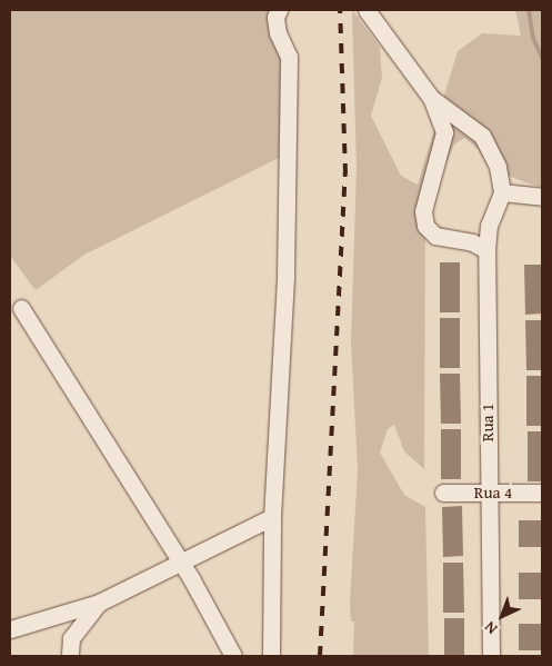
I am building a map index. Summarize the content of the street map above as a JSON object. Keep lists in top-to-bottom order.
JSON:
{
  "streets": {
    "street": ["Rua 1", "Rua 4"]
  },
  "crossings": [
    ["Rua 1", "Rua 4"]
  ],
  "north": "bottom left"
}
